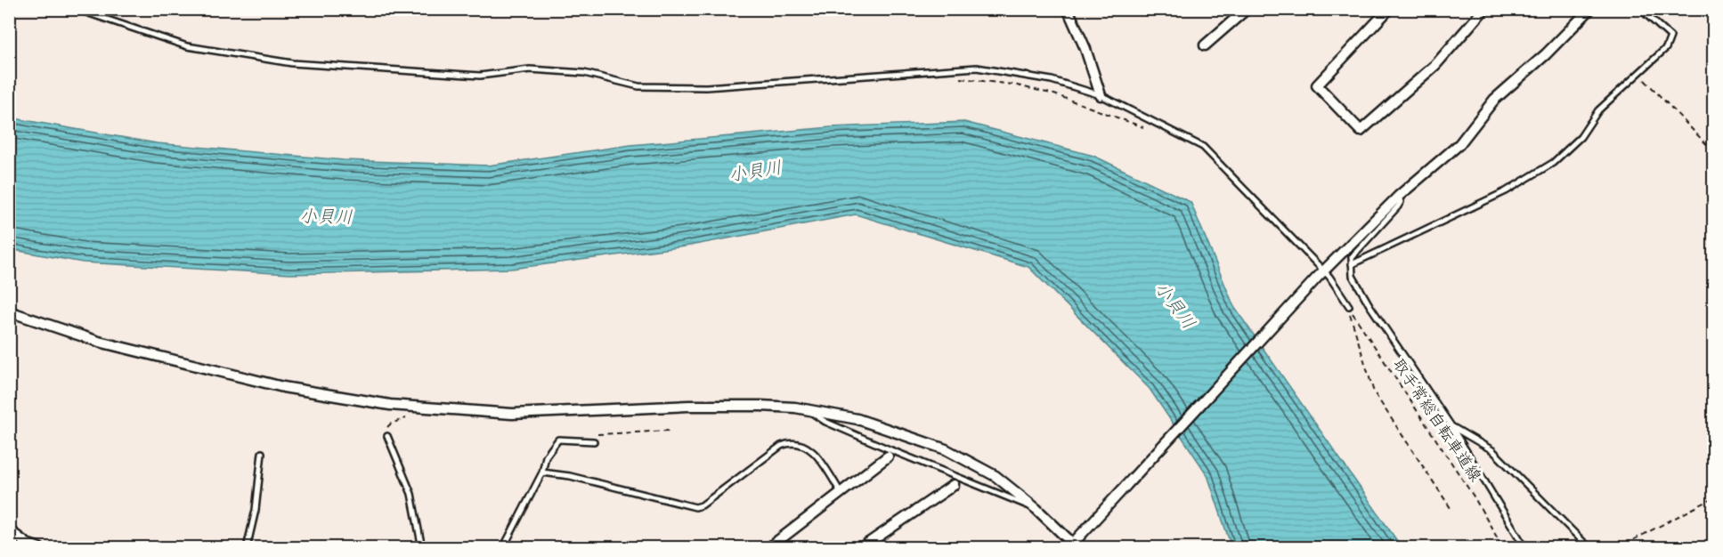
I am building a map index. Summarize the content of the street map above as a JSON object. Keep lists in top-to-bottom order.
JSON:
{
  "streets": {
    "path": ["取手常総自転車道線"]
  },
  "water": ["小貝川"]
}
